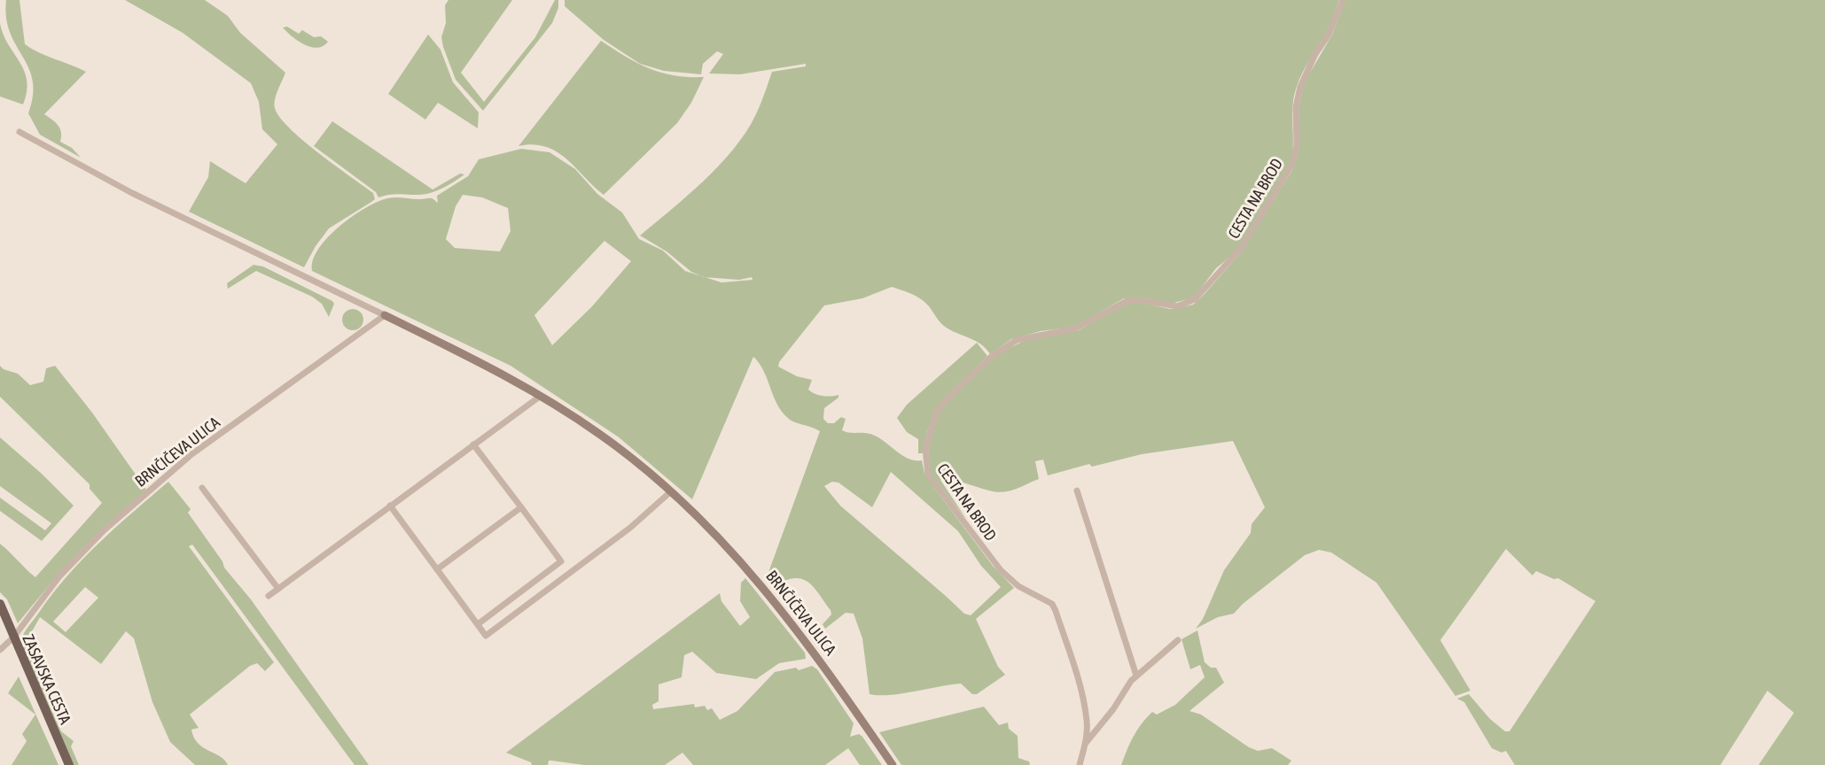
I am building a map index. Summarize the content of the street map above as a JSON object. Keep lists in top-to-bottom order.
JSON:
{
  "streets": {
    "main road": ["ZASAVSKA CESTA"],
    "street": ["CESTA NA BROD", "BRNČIČEVA ULICA"]
  },
  "crossings": [
    ["BRNČIČEVA ULICA", "ZASAVSKA CESTA"]
  ]
}
